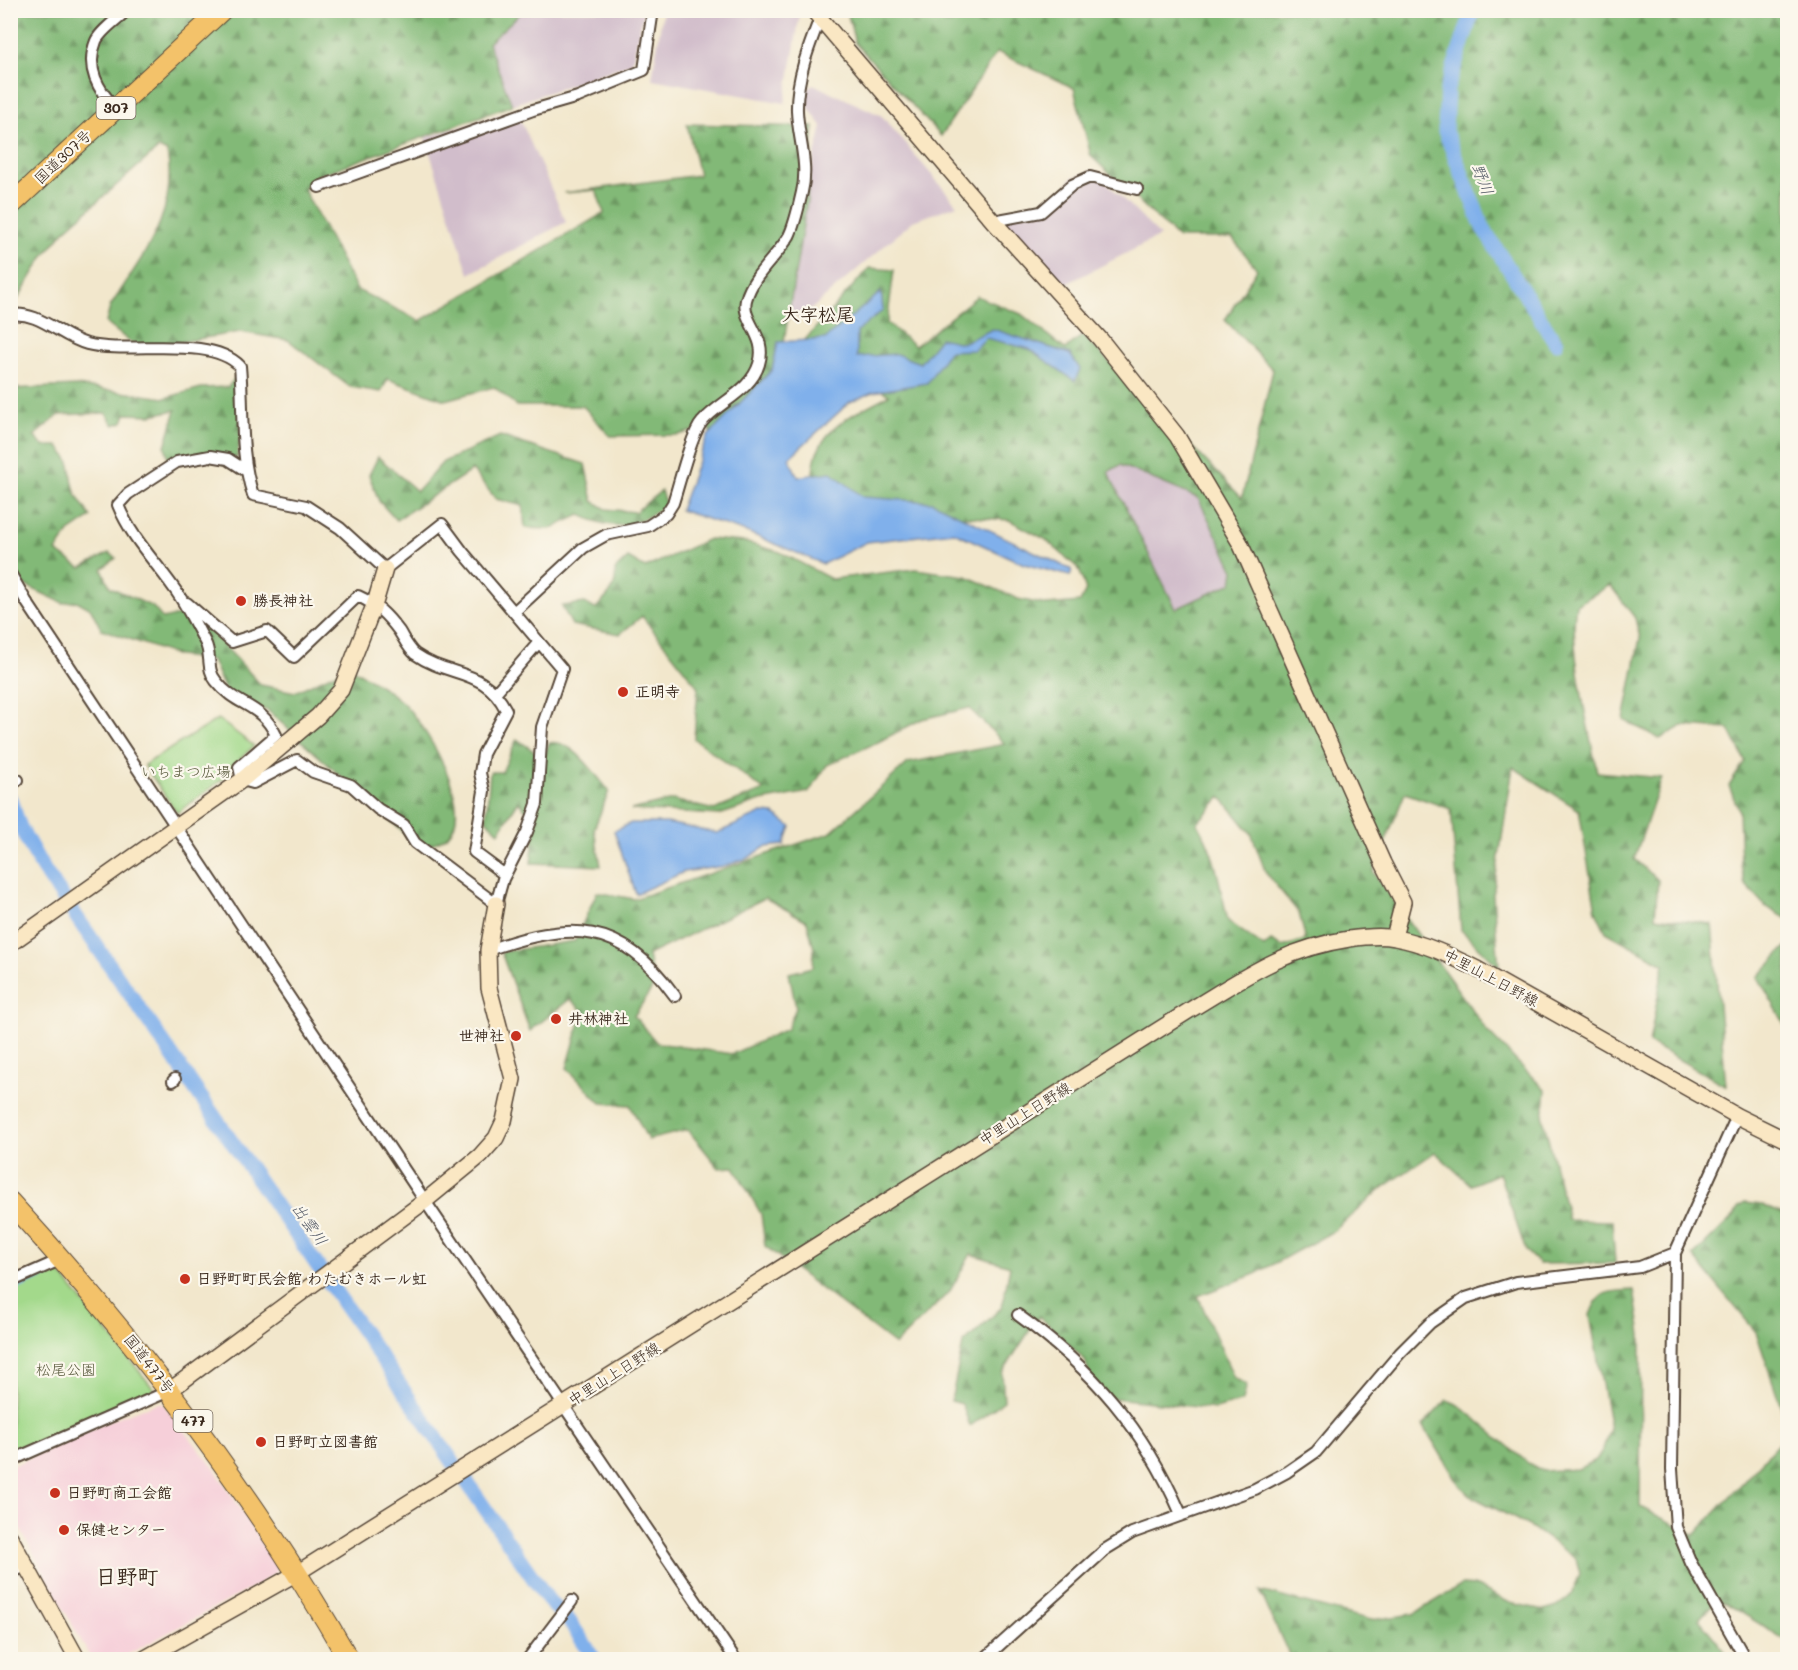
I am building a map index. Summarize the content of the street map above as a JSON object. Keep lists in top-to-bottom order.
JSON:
{
  "streets": {
    "highway": [
      "307",
      "国道307号",
      "国道477号",
      "477"
    ],
    "street": ["中里山上日野線"]
  },
  "crossings": [
    ["中里山上日野線", "国道477号"]
  ],
  "districts": ["大字松尾", "日野町"],
  "water": ["野川", "出雲川"],
  "parks": ["いちまつ広場", "松尾公園"],
  "places": [
    "勝長神社",
    "正明寺",
    "井林神社",
    "世神社",
    "日野町町民会館 わたむきホール虹",
    "日野町立図書館",
    "日野町商工会館",
    "保健センター"
  ]
}
